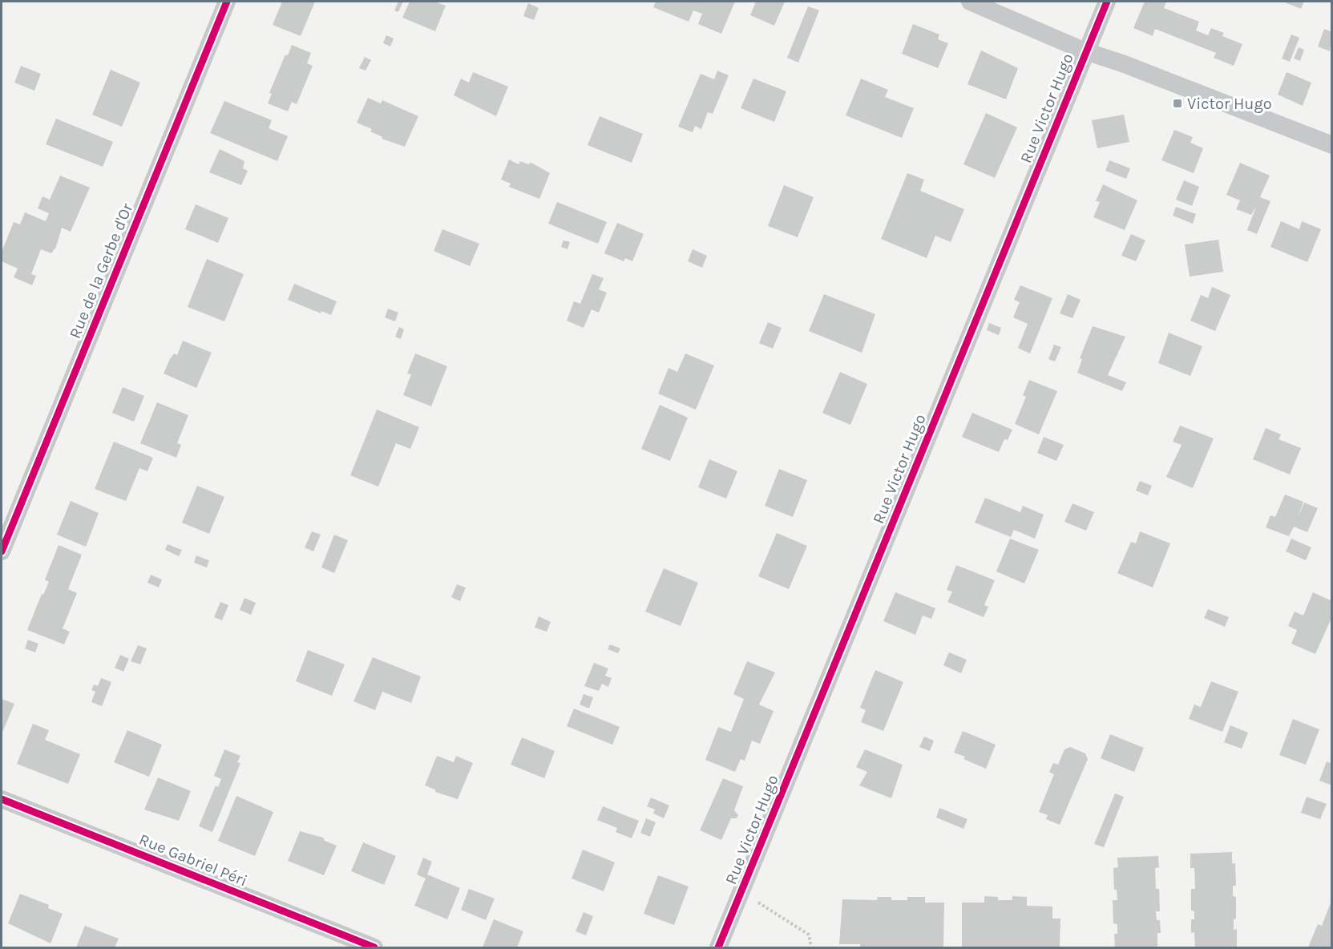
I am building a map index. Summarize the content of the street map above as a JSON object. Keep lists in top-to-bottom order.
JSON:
{
  "streets": {
    "street": ["Rue Victor Hugo", "Rue de la Gerbe d'Or", "Rue Gabriel Péri"]
  },
  "places": {
    "transit": ["Victor Hugo"]
  }
}
